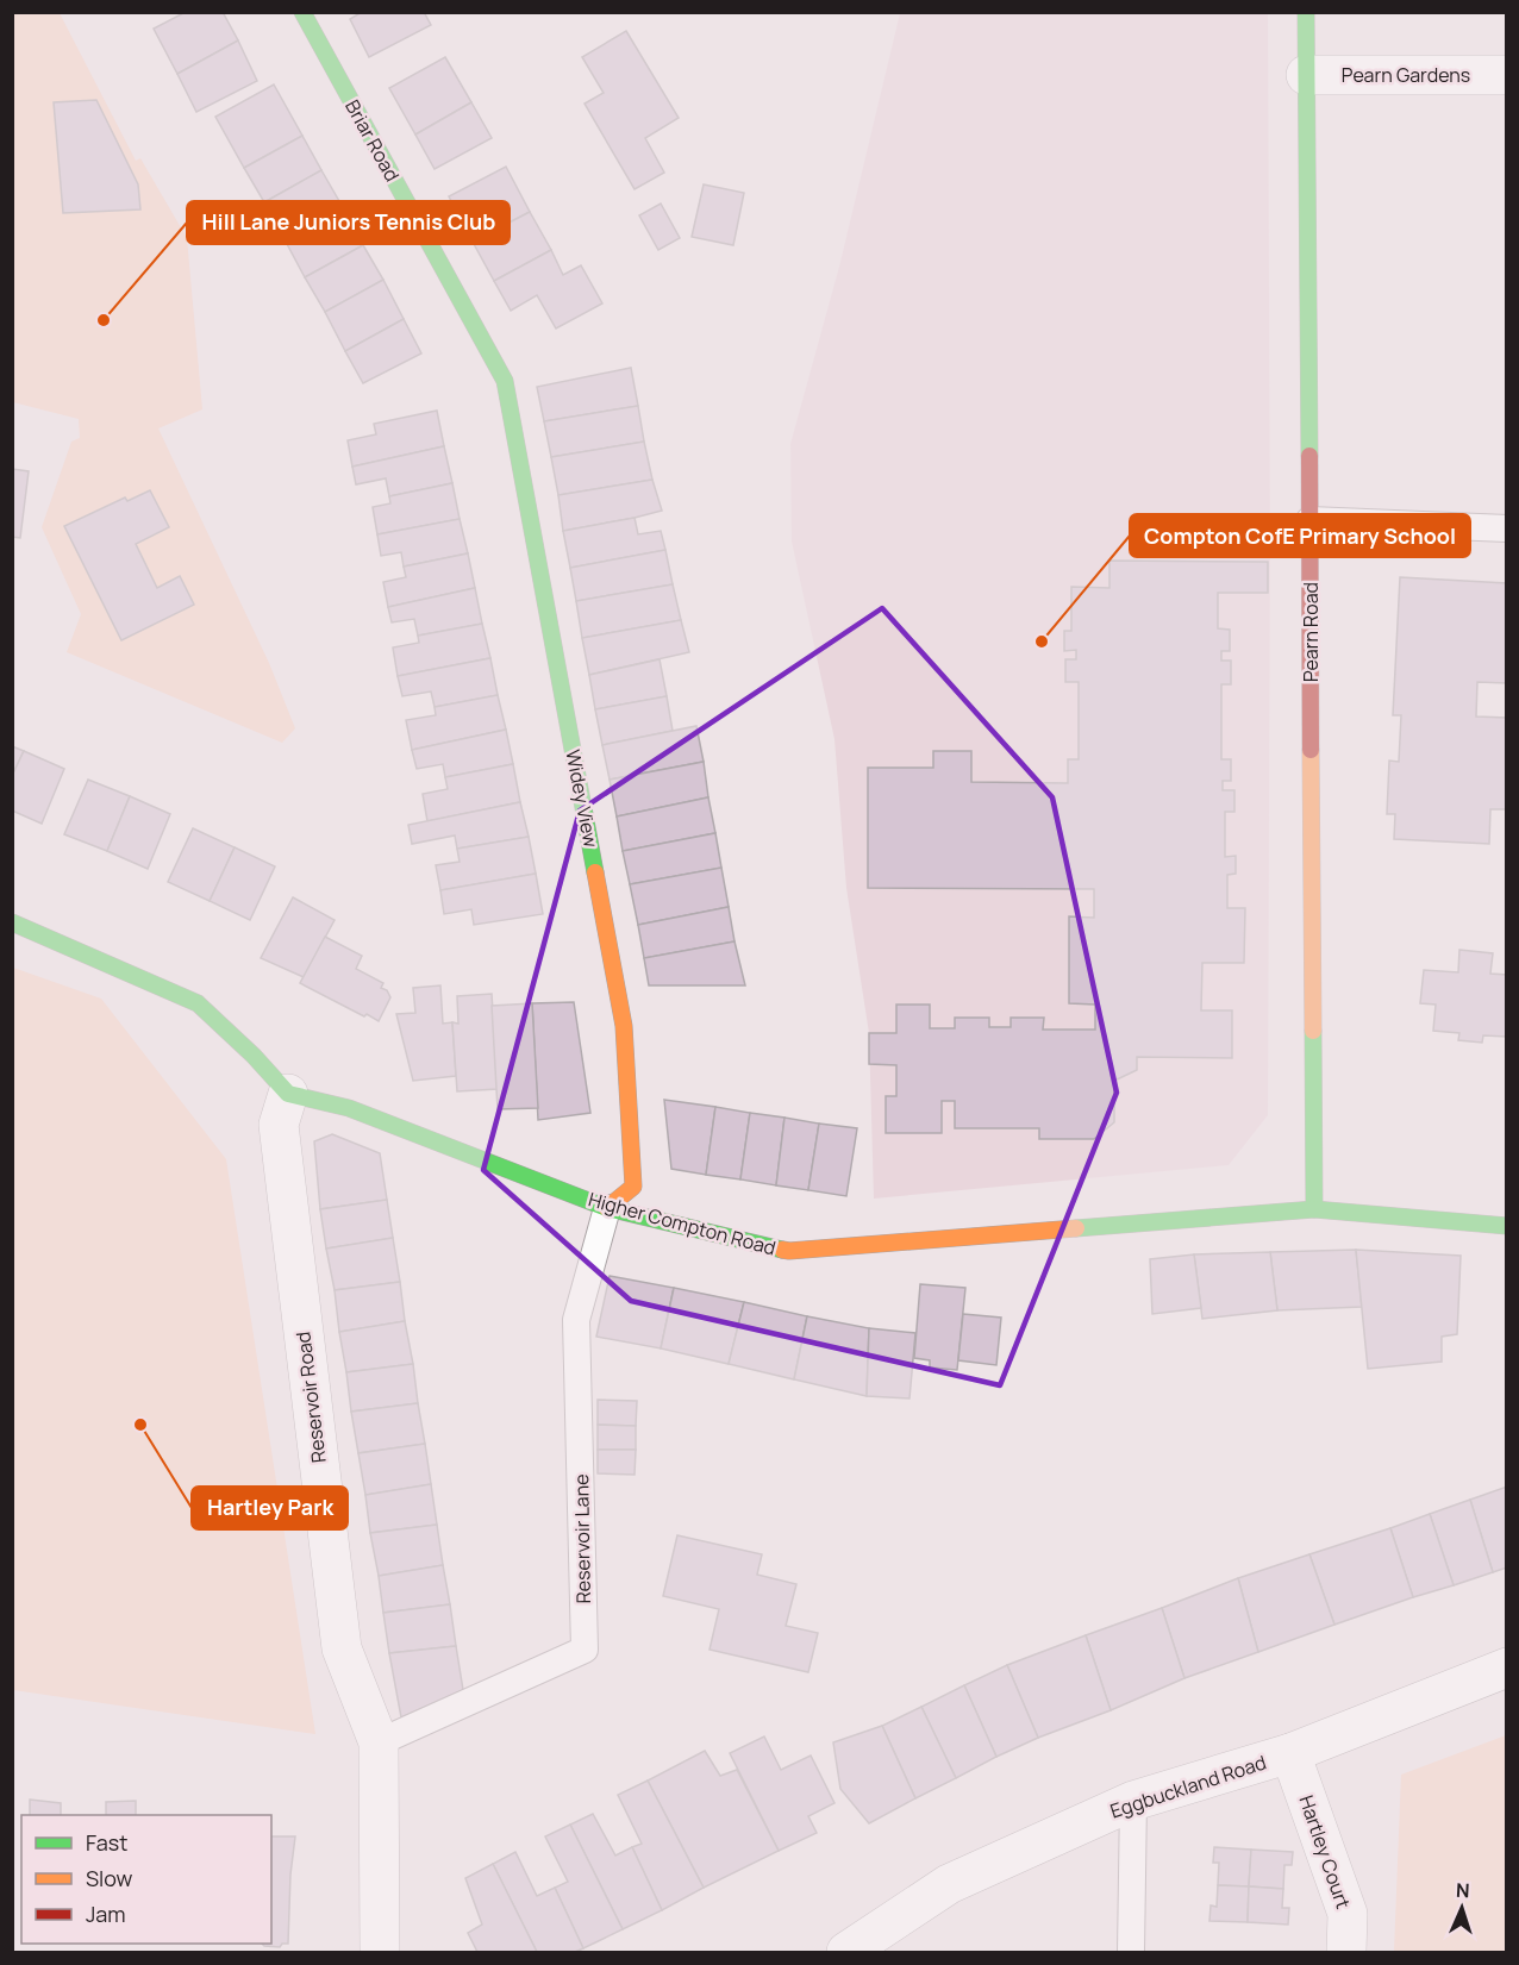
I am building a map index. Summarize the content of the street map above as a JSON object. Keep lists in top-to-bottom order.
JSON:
{
  "streets": {
    "street": [
      "Pearn Gardens",
      "Briar Road",
      "Pearn Road",
      "Widey View",
      "Higher Compton Road",
      "Reservoir Road",
      "Eggbuckland Road",
      "Hartley Court"
    ],
    "lane": ["Reservoir Lane"]
  },
  "crossings": [
    ["Pearn Gardens", "Pearn Road"],
    ["Briar Road", "Widey View"],
    ["Pearn Road", "Higher Compton Road"],
    ["Widey View", "Higher Compton Road"],
    ["Widey View", "Reservoir Lane"],
    ["Higher Compton Road", "Reservoir Road"],
    ["Higher Compton Road", "Reservoir Lane"],
    ["Reservoir Road", "Reservoir Lane"],
    ["Eggbuckland Road", "Hartley Court"]
  ],
  "places": ["Hill Lane Juniors Tennis Club", "Compton CofE Primary School", "Hartley Park"],
  "legend": ["Fast", "Slow", "Jam"],
  "north": "top"
}
